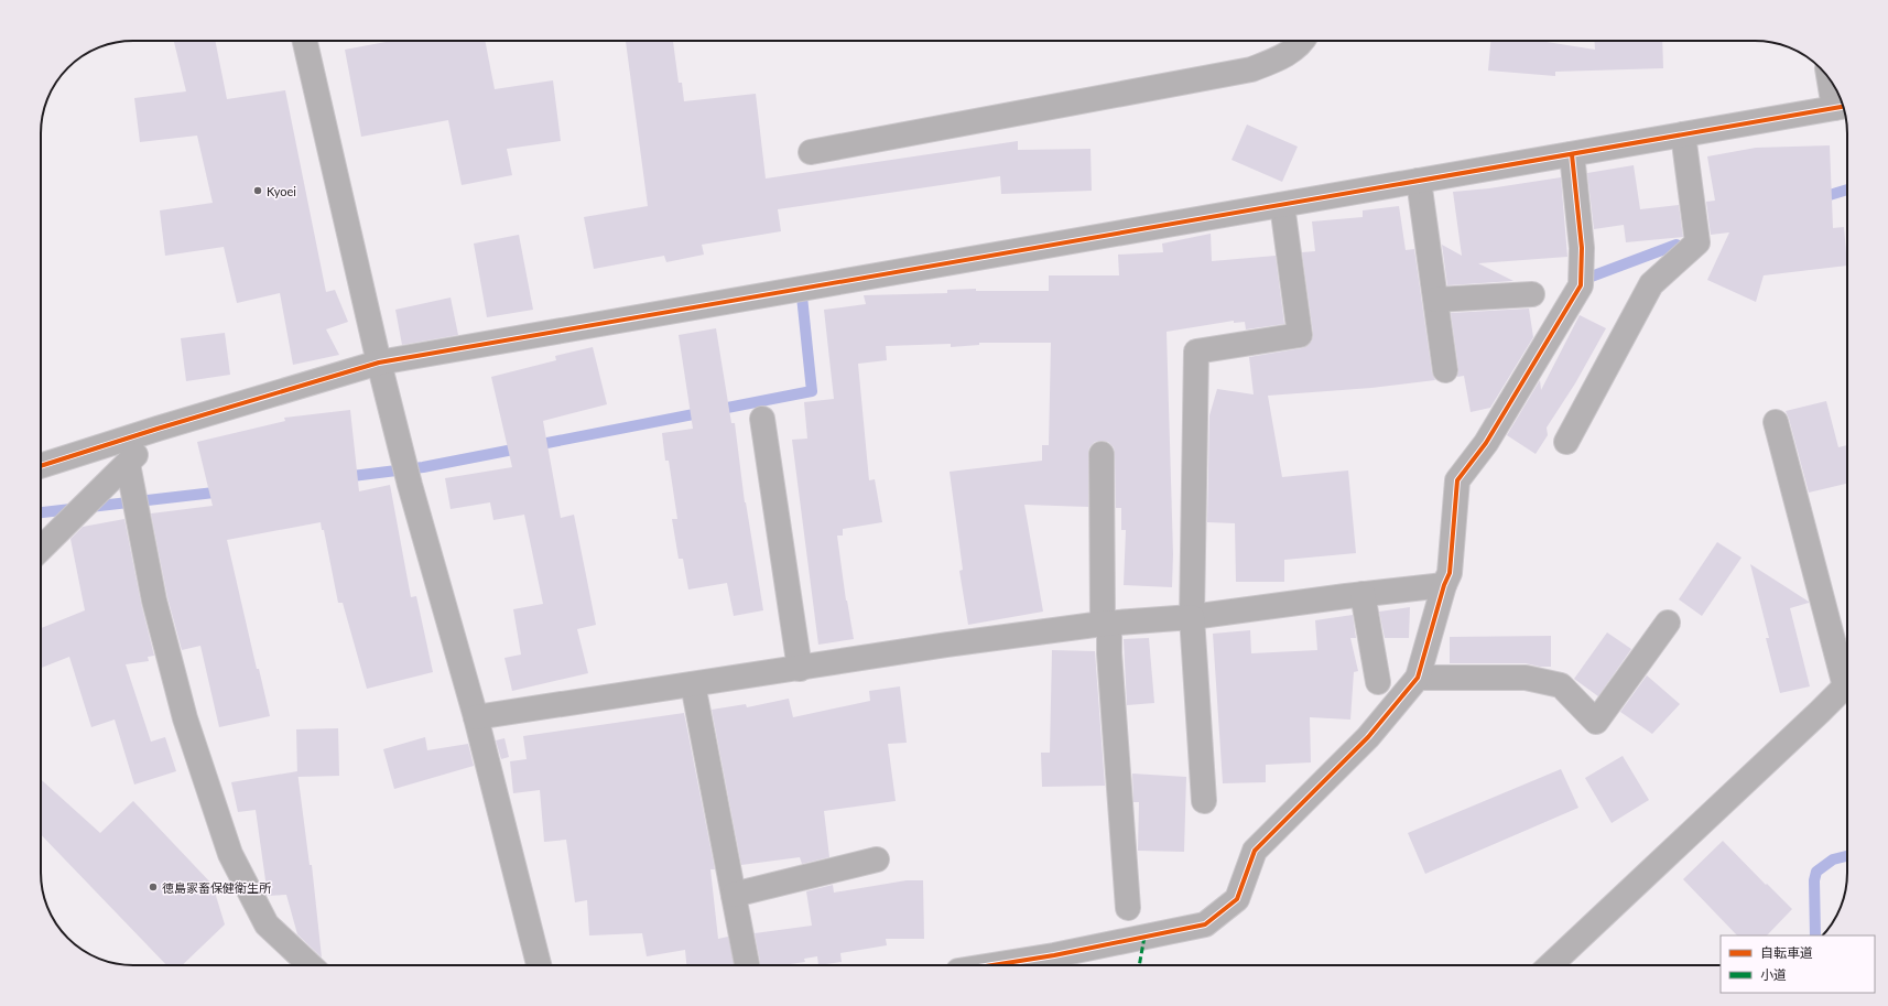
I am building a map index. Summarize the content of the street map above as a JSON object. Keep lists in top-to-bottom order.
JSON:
{
  "places": ["Kyoei", "徳島家畜保健衛生所"],
  "legend": ["自転車道", "小道"]
}
